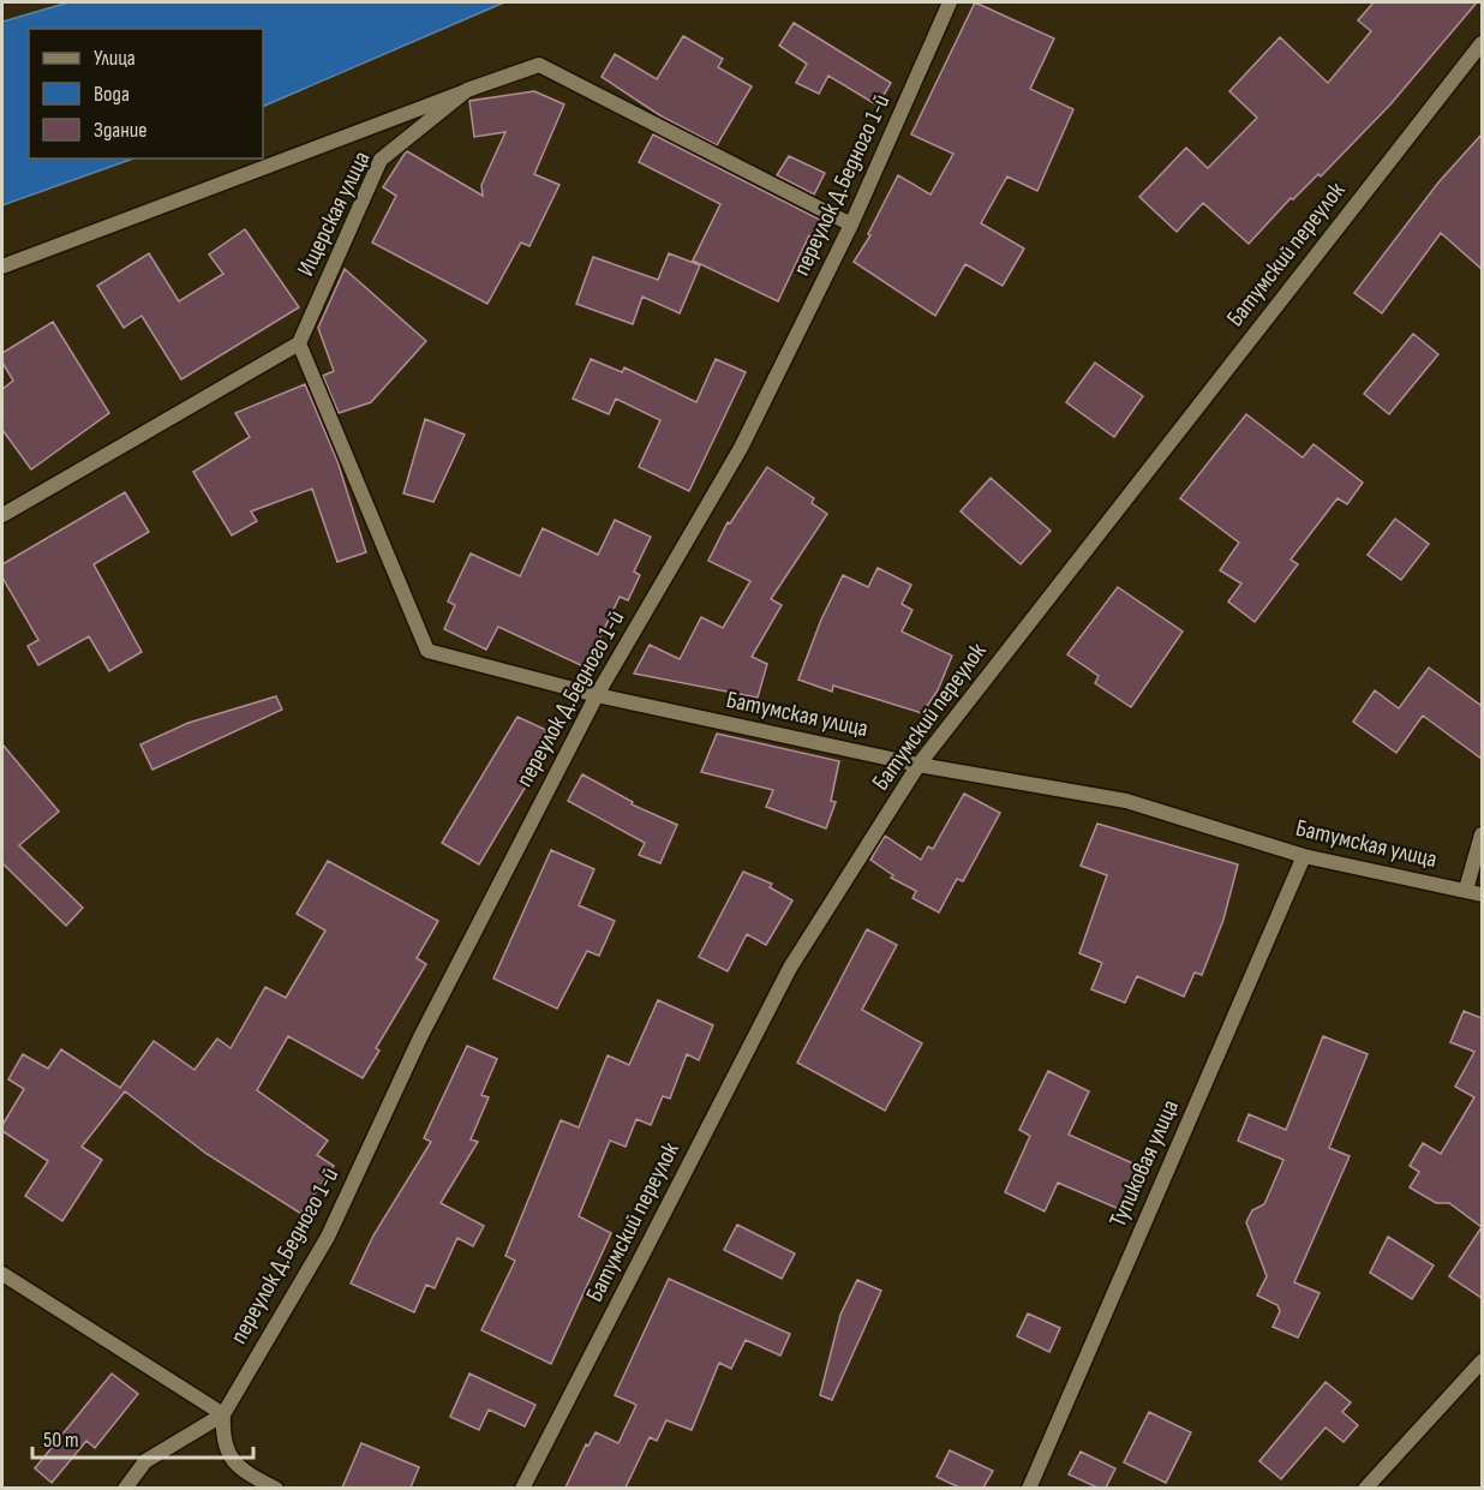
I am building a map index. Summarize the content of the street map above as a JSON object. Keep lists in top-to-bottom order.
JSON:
{
  "streets": {
    "street": [
      "переулок Д.Бедного 1-й",
      "Ищерская улица",
      "Батумский переулок",
      "Батумская улица",
      "Тупиковая улица"
    ]
  },
  "crossings": [
    ["переулок Д.Бедного 1-й", "Ищерская улица"],
    ["переулок Д.Бедного 1-й", "Батумская улица"],
    ["Ищерская улица", "Батумская улица"],
    ["Батумский переулок", "Батумская улица"],
    ["Батумская улица", "Тупиковая улица"]
  ],
  "legend": ["Улица", "Вода", "Здание"],
  "scale_bar": "50 m"
}
